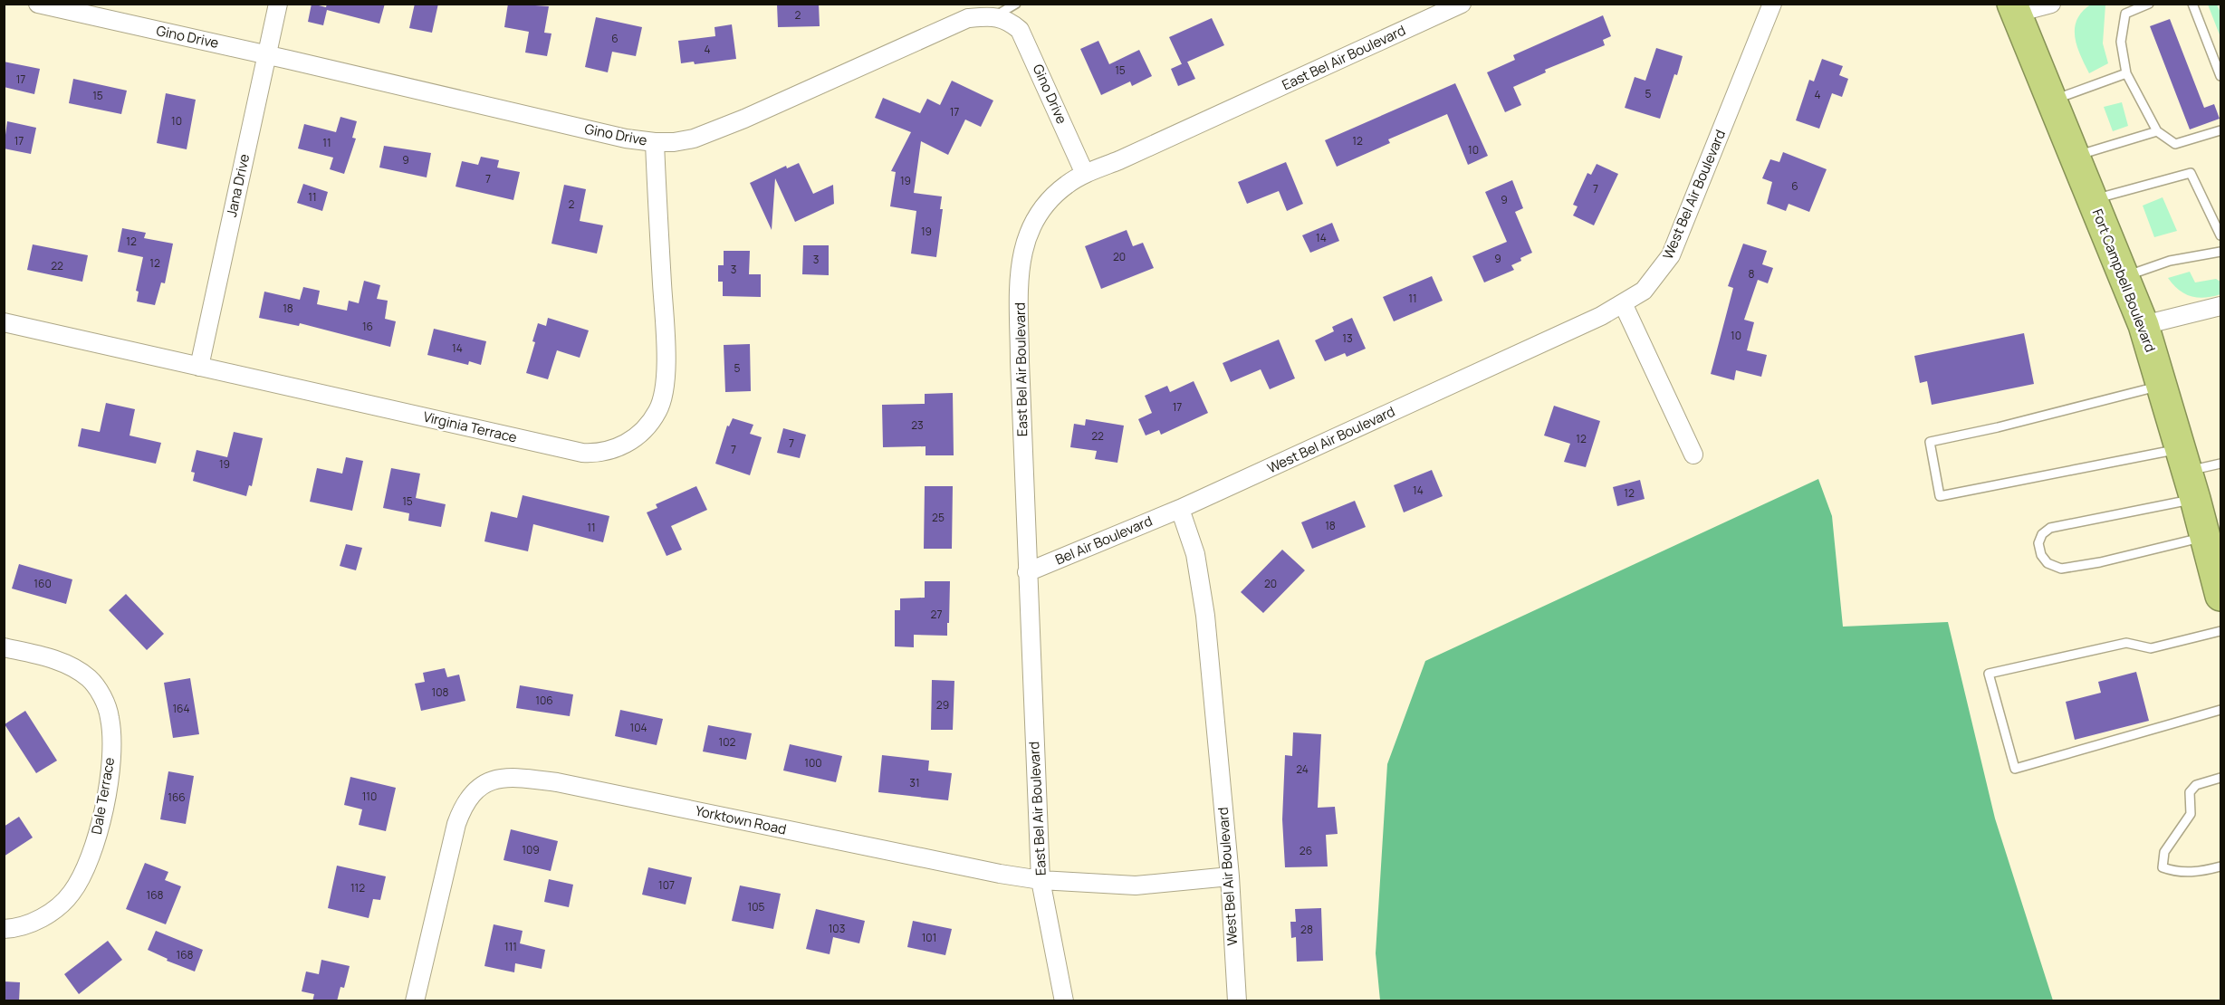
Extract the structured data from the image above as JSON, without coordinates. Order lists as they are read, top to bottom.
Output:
{
  "streets": {
    "highway": ["Fort Campbell Boulevard"],
    "street": [
      "Gino Drive",
      "East Bel Air Boulevard",
      "Jana Drive",
      "West Bel Air Boulevard",
      "Virginia Terrace",
      "Bel Air Boulevard",
      "Dale Terrace",
      "Yorktown Road"
    ]
  },
  "crossings": [
    ["Gino Drive", "East Bel Air Boulevard"],
    ["Gino Drive", "Jana Drive"],
    ["Gino Drive", "Virginia Terrace"],
    ["East Bel Air Boulevard", "Bel Air Boulevard"],
    ["East Bel Air Boulevard", "Yorktown Road"],
    ["Jana Drive", "Virginia Terrace"],
    ["West Bel Air Boulevard", "Bel Air Boulevard"],
    ["West Bel Air Boulevard", "Yorktown Road"]
  ],
  "house_numbers": [
    "2",
    "6",
    "4",
    "15",
    "17",
    "5",
    "4",
    "15",
    "17",
    "10",
    "17",
    "12",
    "11",
    "10",
    "9",
    "7",
    "19",
    "6",
    "7",
    "11",
    "9",
    "2",
    "19",
    "14",
    "12",
    "20",
    "9",
    "3",
    "12",
    "22",
    "3",
    "8",
    "11",
    "18",
    "16",
    "10",
    "13",
    "14",
    "5",
    "17",
    "23",
    "22",
    "12",
    "7",
    "7",
    "19",
    "14",
    "12",
    "15",
    "25",
    "18",
    "11",
    "160",
    "20",
    "27",
    "108",
    "106",
    "29",
    "164",
    "104",
    "102",
    "100",
    "24",
    "31",
    "110",
    "166",
    "109",
    "26",
    "107",
    "112",
    "168",
    "105",
    "103",
    "28",
    "101",
    "111",
    "168"
  ]
}
